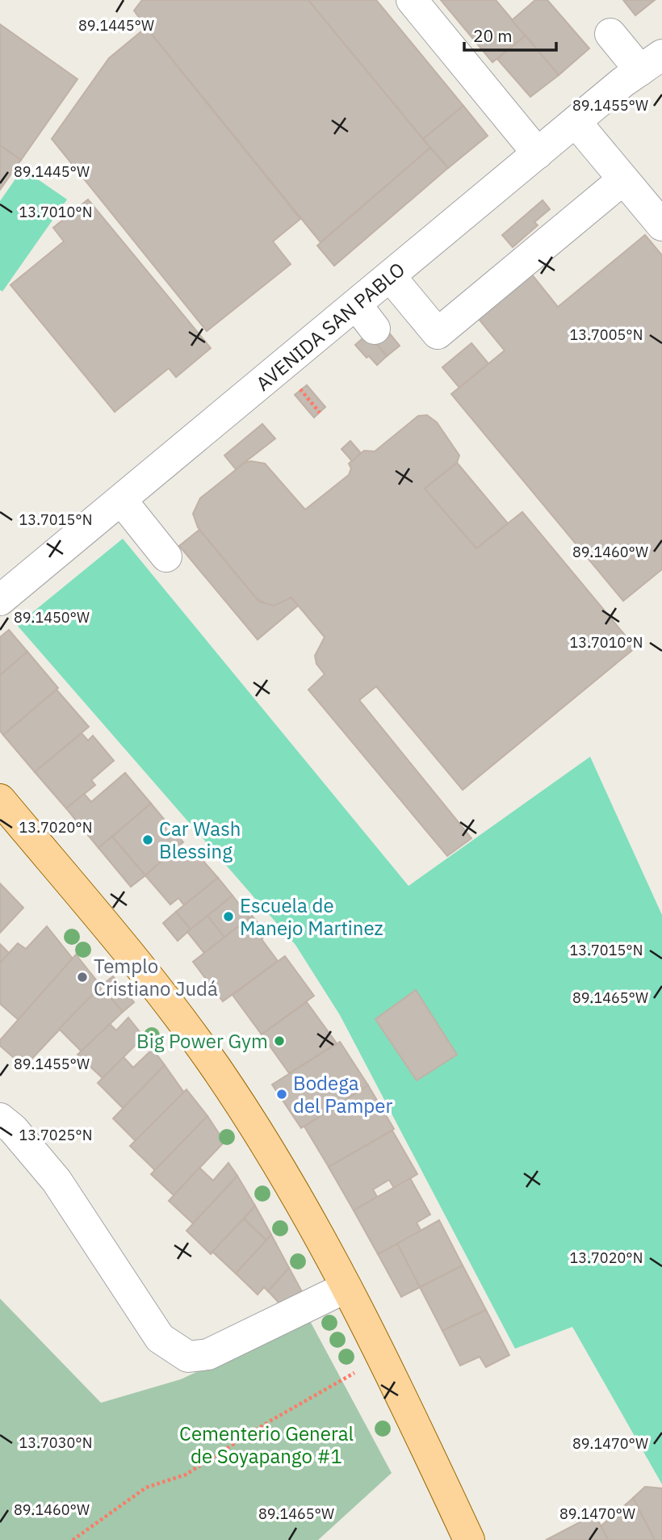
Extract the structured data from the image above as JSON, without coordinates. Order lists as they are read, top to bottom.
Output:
{
  "streets": {
    "street": ["AVENIDA SAN PABLO"]
  },
  "parks": ["Cementerio General de Soyapango #1"],
  "places": [
    "Car Wash Blessing",
    "Escuela de Manejo Martinez",
    "Templo Cristiano Judá",
    "Big Power Gym",
    "Bodega del Pamper"
  ],
  "scale_bar": "20 m",
  "coordinates": [
    "89.1445°W",
    "89.1455°W",
    "13.7010°N",
    "13.7005°N",
    "13.7015°N",
    "89.1460°W",
    "89.1450°W",
    "13.7020°N",
    "89.1465°W",
    "13.7025°N",
    "13.7030°N",
    "89.1470°W"
  ]
}
